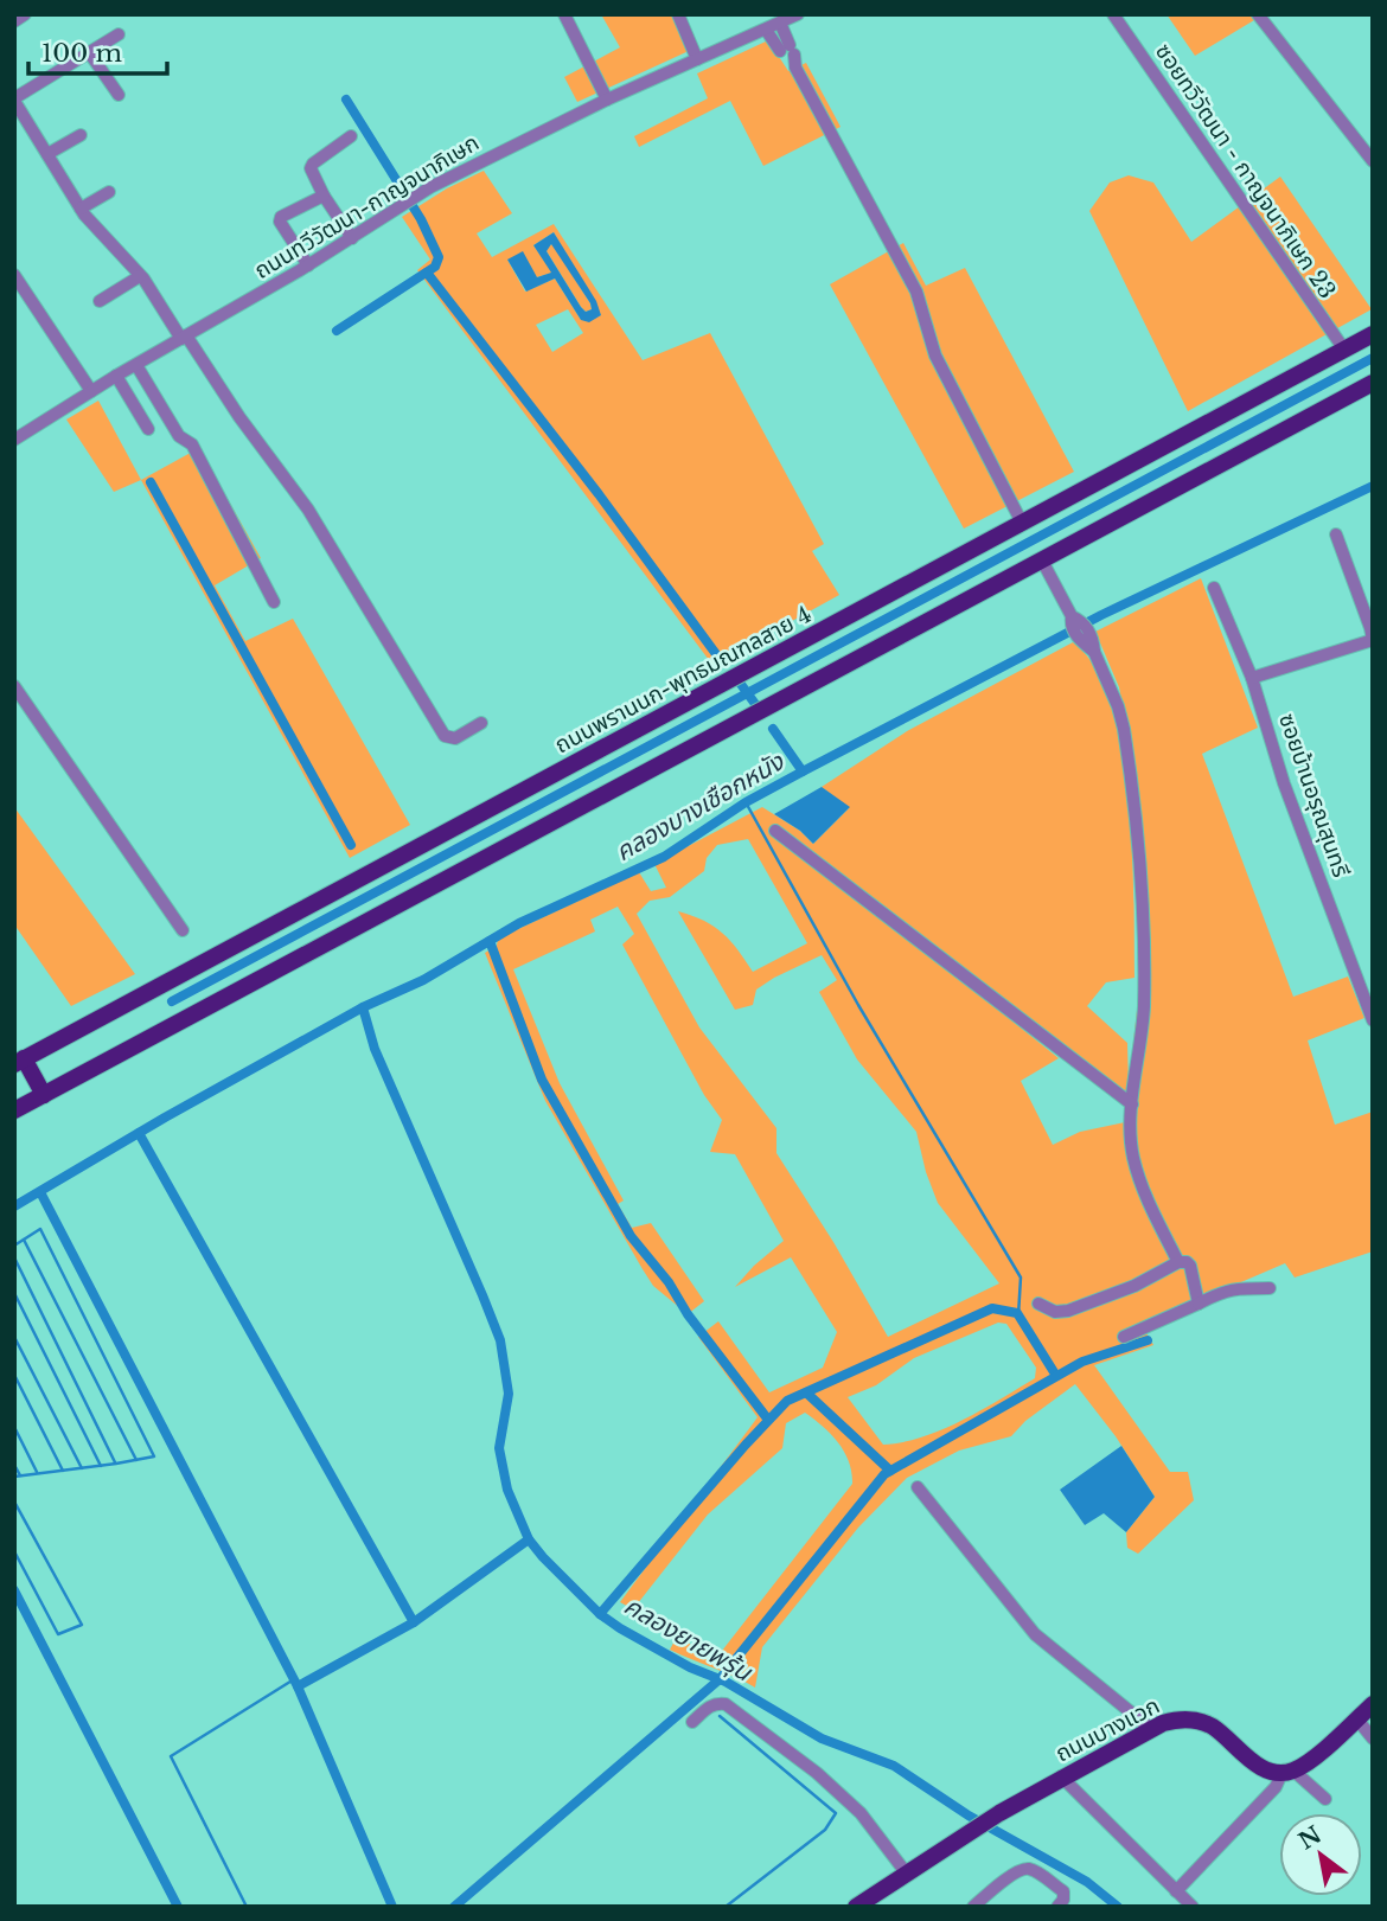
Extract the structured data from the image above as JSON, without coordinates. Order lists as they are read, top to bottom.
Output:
{
  "streets": {
    "main road": ["ถนนพรานนก-พุทธมณฑลสาย 4", "ถนนบางแวก"],
    "street": ["ซอยทวีวัฒนา - กาญจนาภิเษก 23", "ถนนทวีวัฒนา-กาญจนาภิเษก", "ซอยบ้านอรุณสุนทรี"]
  },
  "crossings": [
    ["ซอยทวีวัฒนา - กาญจนาภิเษก 23", "ถนนพรานนก-พุทธมณฑลสาย 4"]
  ],
  "water": ["คลองบางเชือกหนัง", "คลองยายพรุ้น"],
  "scale_bar": "100 m",
  "north": "top left"
}
